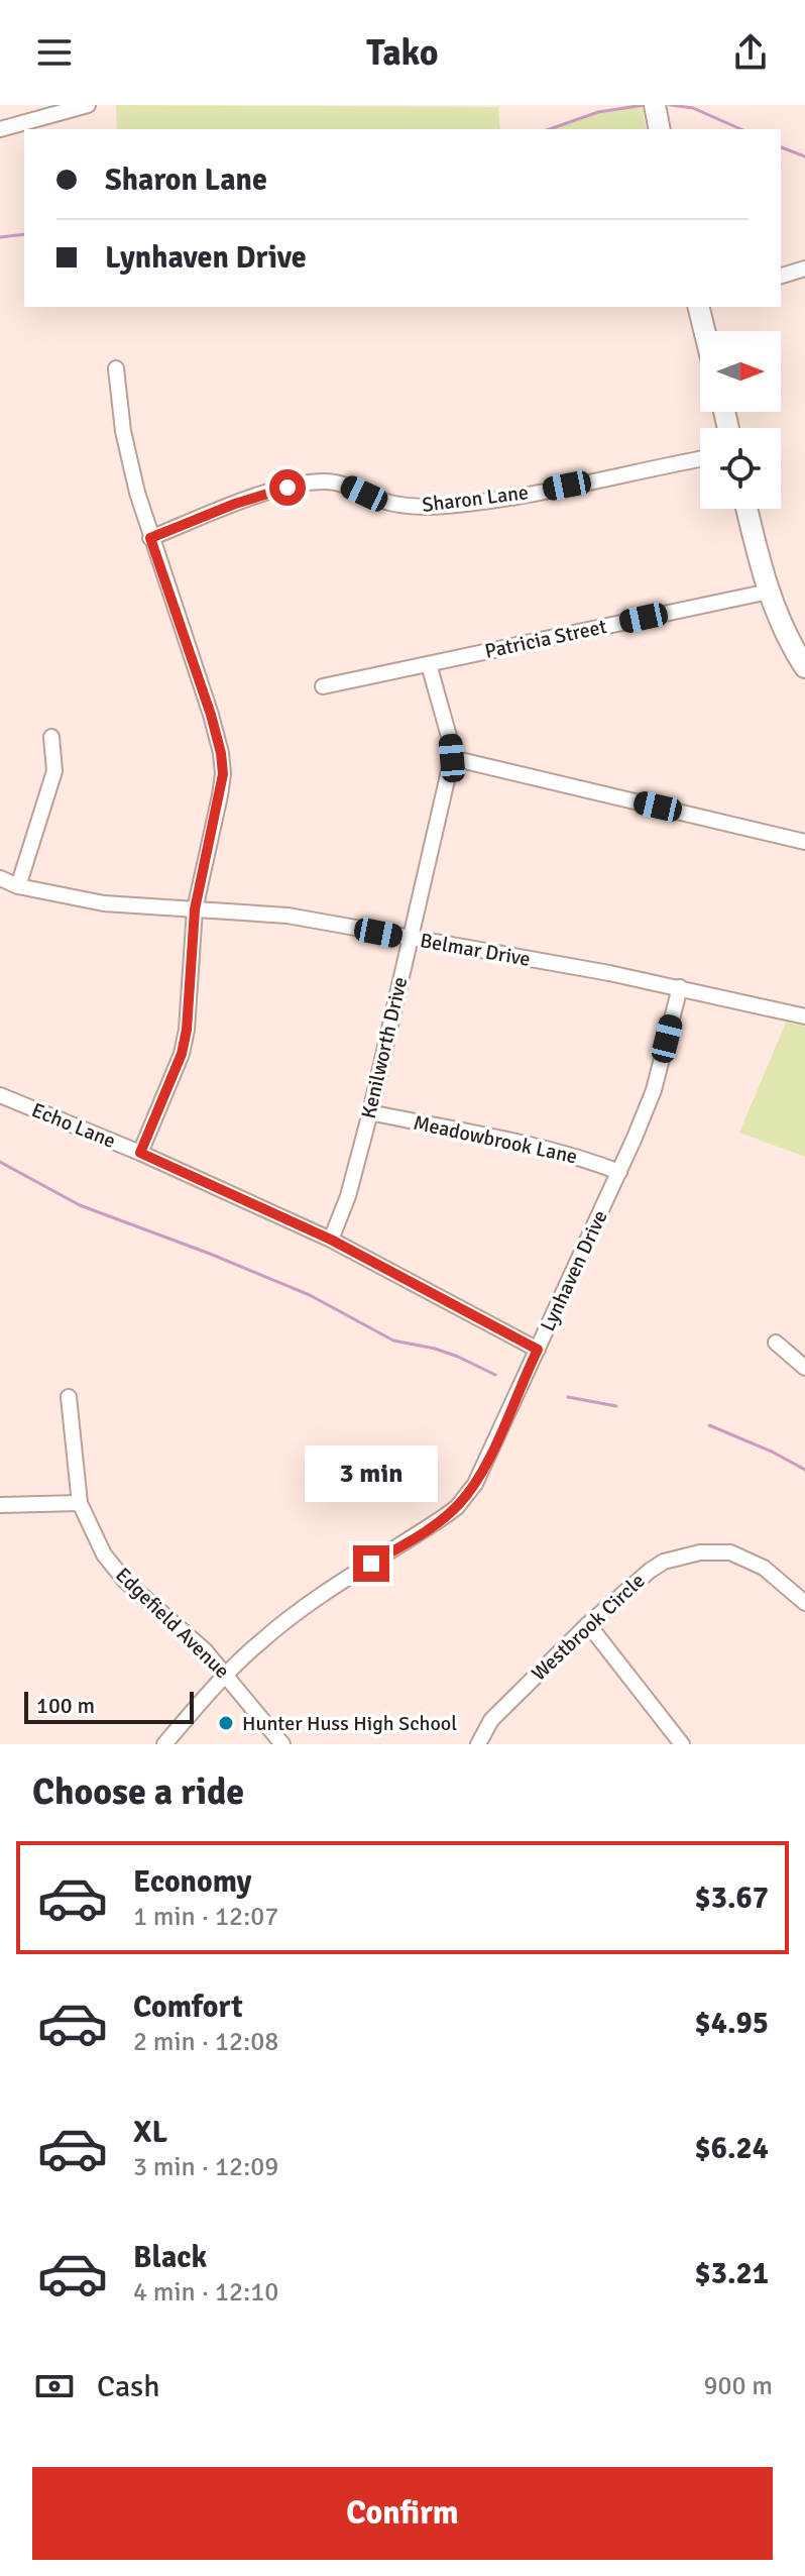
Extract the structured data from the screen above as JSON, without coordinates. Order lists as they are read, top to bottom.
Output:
{
  "streets": {
    "street": [
      "Sharon Lane",
      "Patricia Street",
      "Belmar Drive",
      "Kenilworth Drive",
      "Echo Lane",
      "Meadowbrook Lane",
      "Lynhaven Drive",
      "Edgefield Avenue",
      "Westbrook Circle"
    ]
  },
  "crossings": [
    ["Patricia Street", "Kenilworth Drive"],
    ["Belmar Drive", "Kenilworth Drive"],
    ["Belmar Drive", "Lynhaven Drive"],
    ["Kenilworth Drive", "Echo Lane"],
    ["Kenilworth Drive", "Meadowbrook Lane"],
    ["Echo Lane", "Lynhaven Drive"],
    ["Meadowbrook Lane", "Lynhaven Drive"],
    ["Lynhaven Drive", "Edgefield Avenue"]
  ],
  "places": ["Hunter Huss High School"],
  "scale_bar": "100 m",
  "north": "right",
  "page": {
    "header": "Tako",
    "banner": ["Sharon Lane", "Lynhaven Drive"],
    "bubble": "3 min",
    "scale": "100 m",
    "heading": "Choose a ride",
    "list": [
      {
        "name": "Economy",
        "note": "1 min · 12:07",
        "value": "$3.67"
      },
      {
        "name": "Comfort",
        "note": "2 min · 12:08",
        "value": "$4.95"
      },
      {
        "name": "XL",
        "note": "3 min · 12:09",
        "value": "$6.24"
      },
      {
        "name": "Black",
        "note": "4 min · 12:10",
        "value": "$3.21"
      }
    ],
    "pay": ["Cash", "900 m"],
    "buttons": "Confirm"
  }
}
